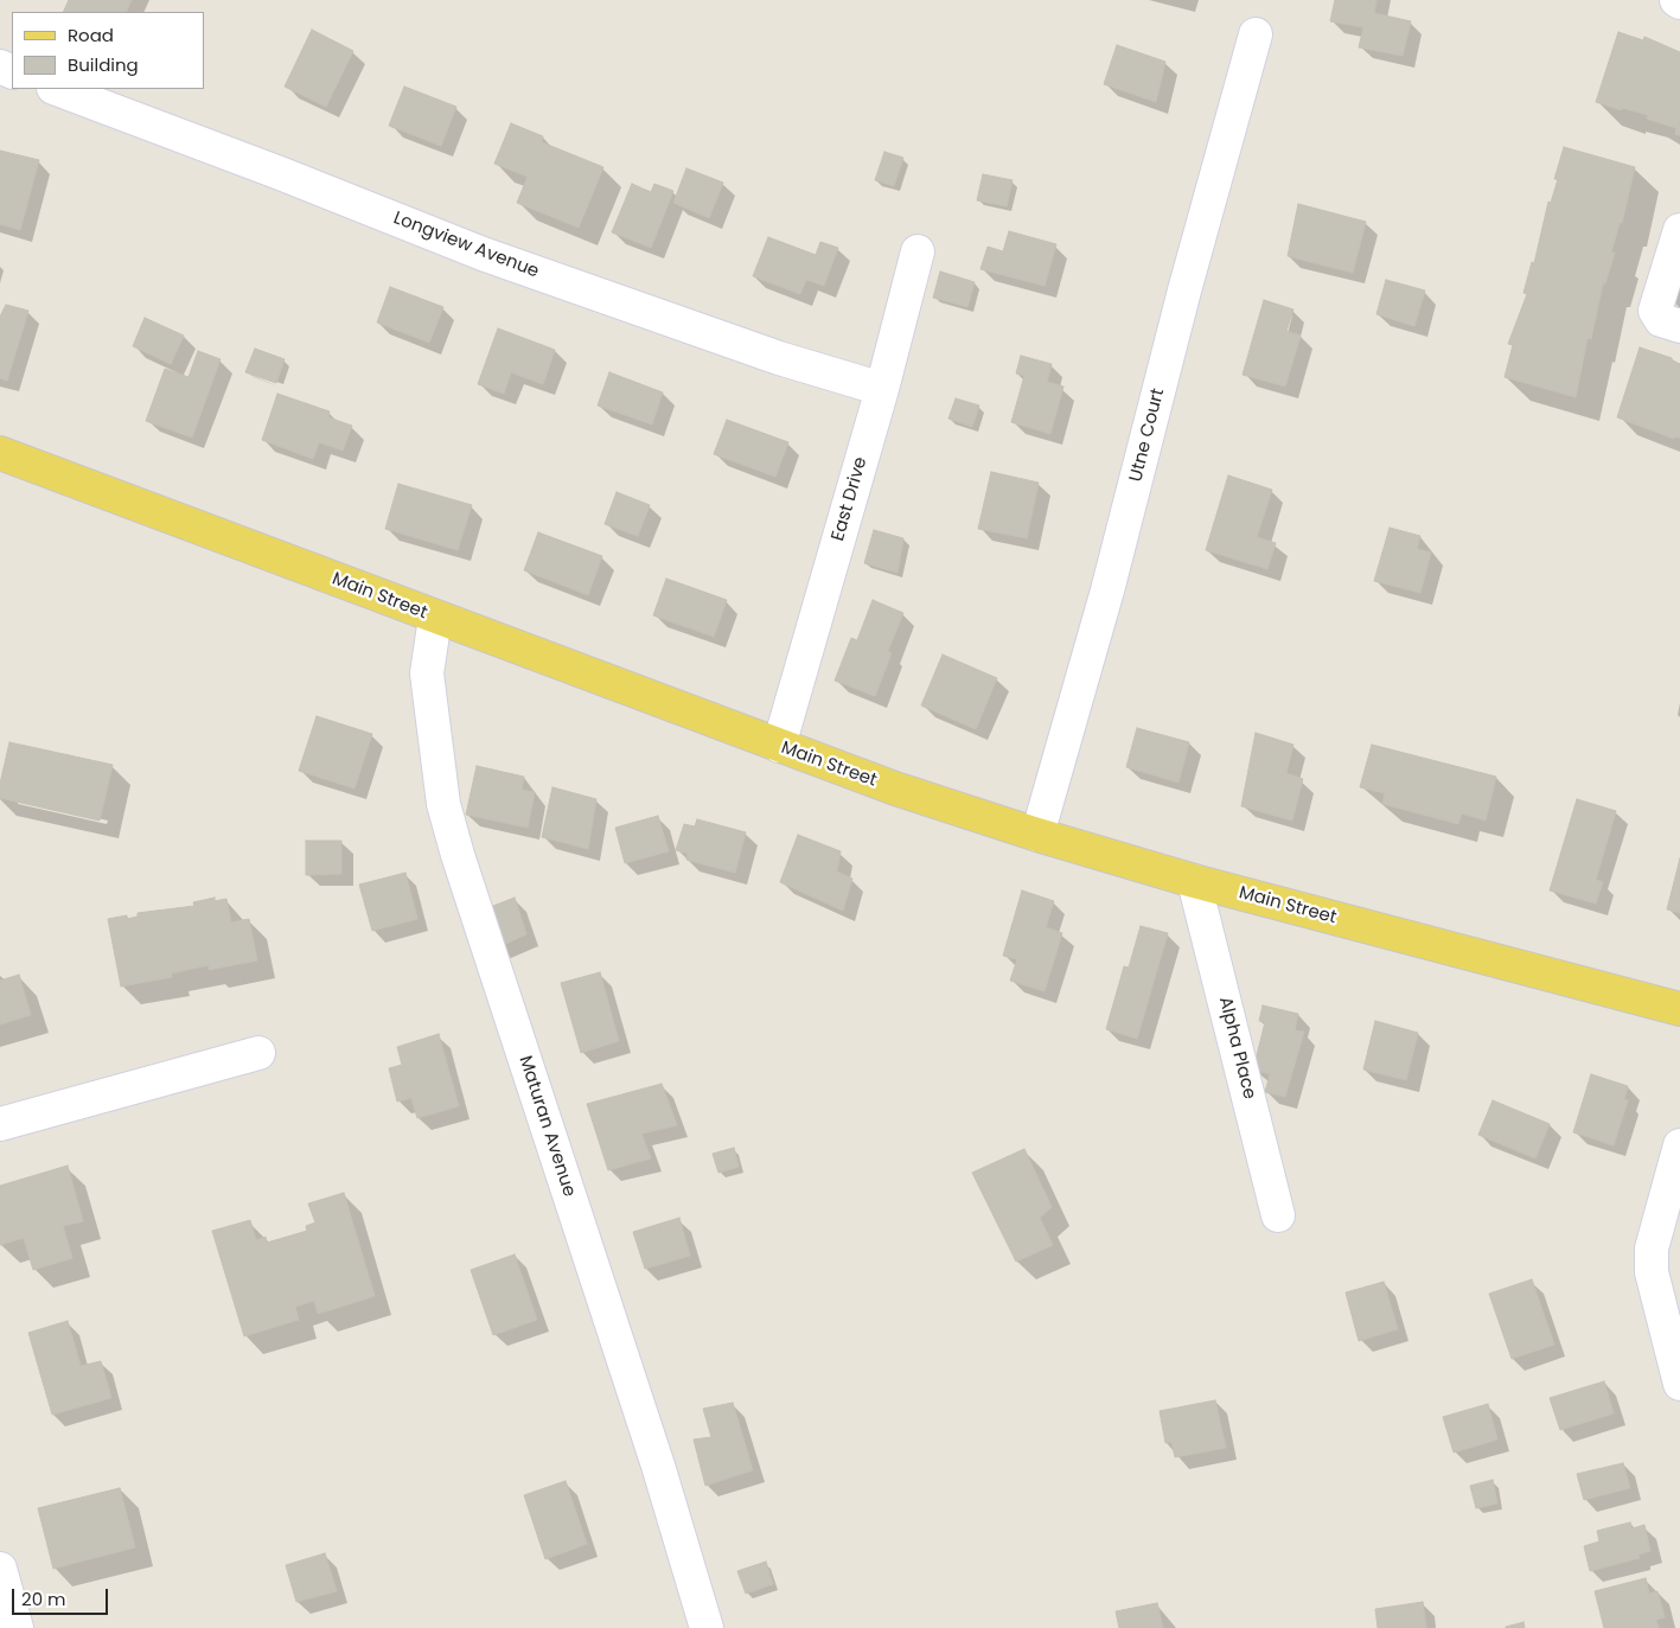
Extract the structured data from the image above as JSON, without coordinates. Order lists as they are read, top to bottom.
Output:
{
  "streets": {
    "main road": ["Main Street"],
    "street": [
      "Longview Avenue",
      "Utne Court",
      "East Drive",
      "Alpha Place",
      "Maturan Avenue"
    ]
  },
  "crossings": [
    ["Longview Avenue", "East Drive"],
    ["Utne Court", "Main Street"],
    ["East Drive", "Main Street"],
    ["Main Street", "Alpha Place"],
    ["Main Street", "Maturan Avenue"]
  ],
  "legend": ["Road", "Building"],
  "scale_bar": "20 m"
}
